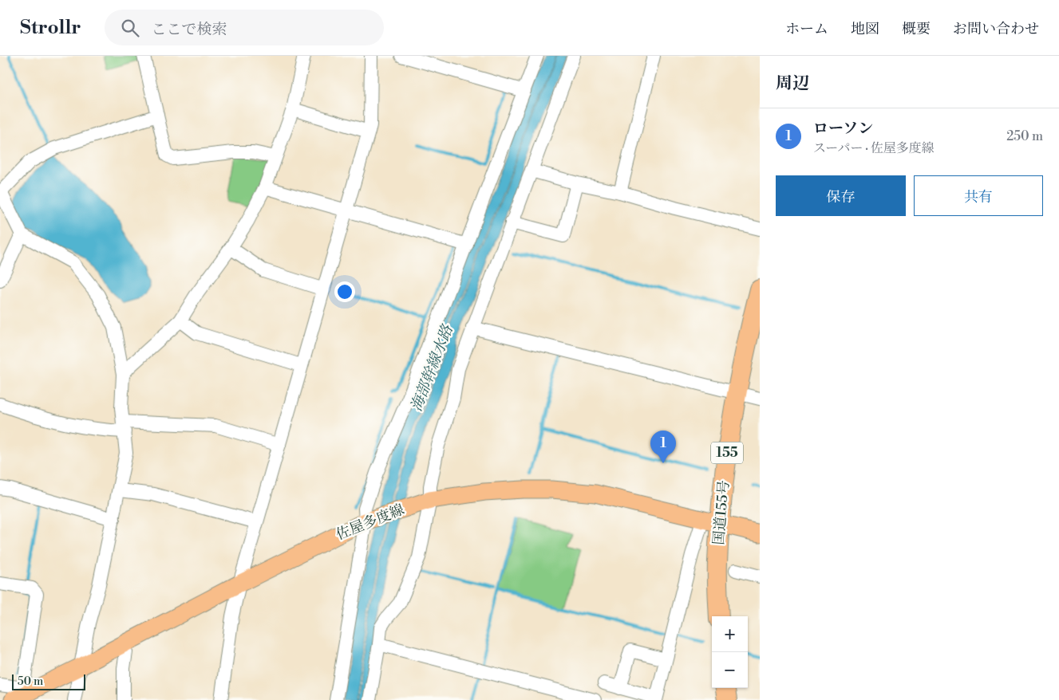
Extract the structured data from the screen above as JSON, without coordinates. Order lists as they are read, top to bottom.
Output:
{
  "streets": {
    "highway": ["155", "国道155号"],
    "main road": ["佐屋多度線"]
  },
  "crossings": [
    ["国道155号", "佐屋多度線"]
  ],
  "water": ["海部幹線水路"],
  "scale_bar": "50 m",
  "page": {
    "header": "Strollr",
    "search": "ここで検索",
    "nav": [
      "ホーム",
      "地図",
      "概要",
      "お問い合わせ"
    ],
    "heading": "周辺",
    "list": [
      {
        "mark": "1",
        "name": "ローソン",
        "note": "スーパー · 佐屋多度線",
        "value": "250 m"
      }
    ],
    "buttons": ["保存", "共有"],
    "pins": "1",
    "map_buttons": ["+", "−"],
    "scale": "50 m"
  }
}
